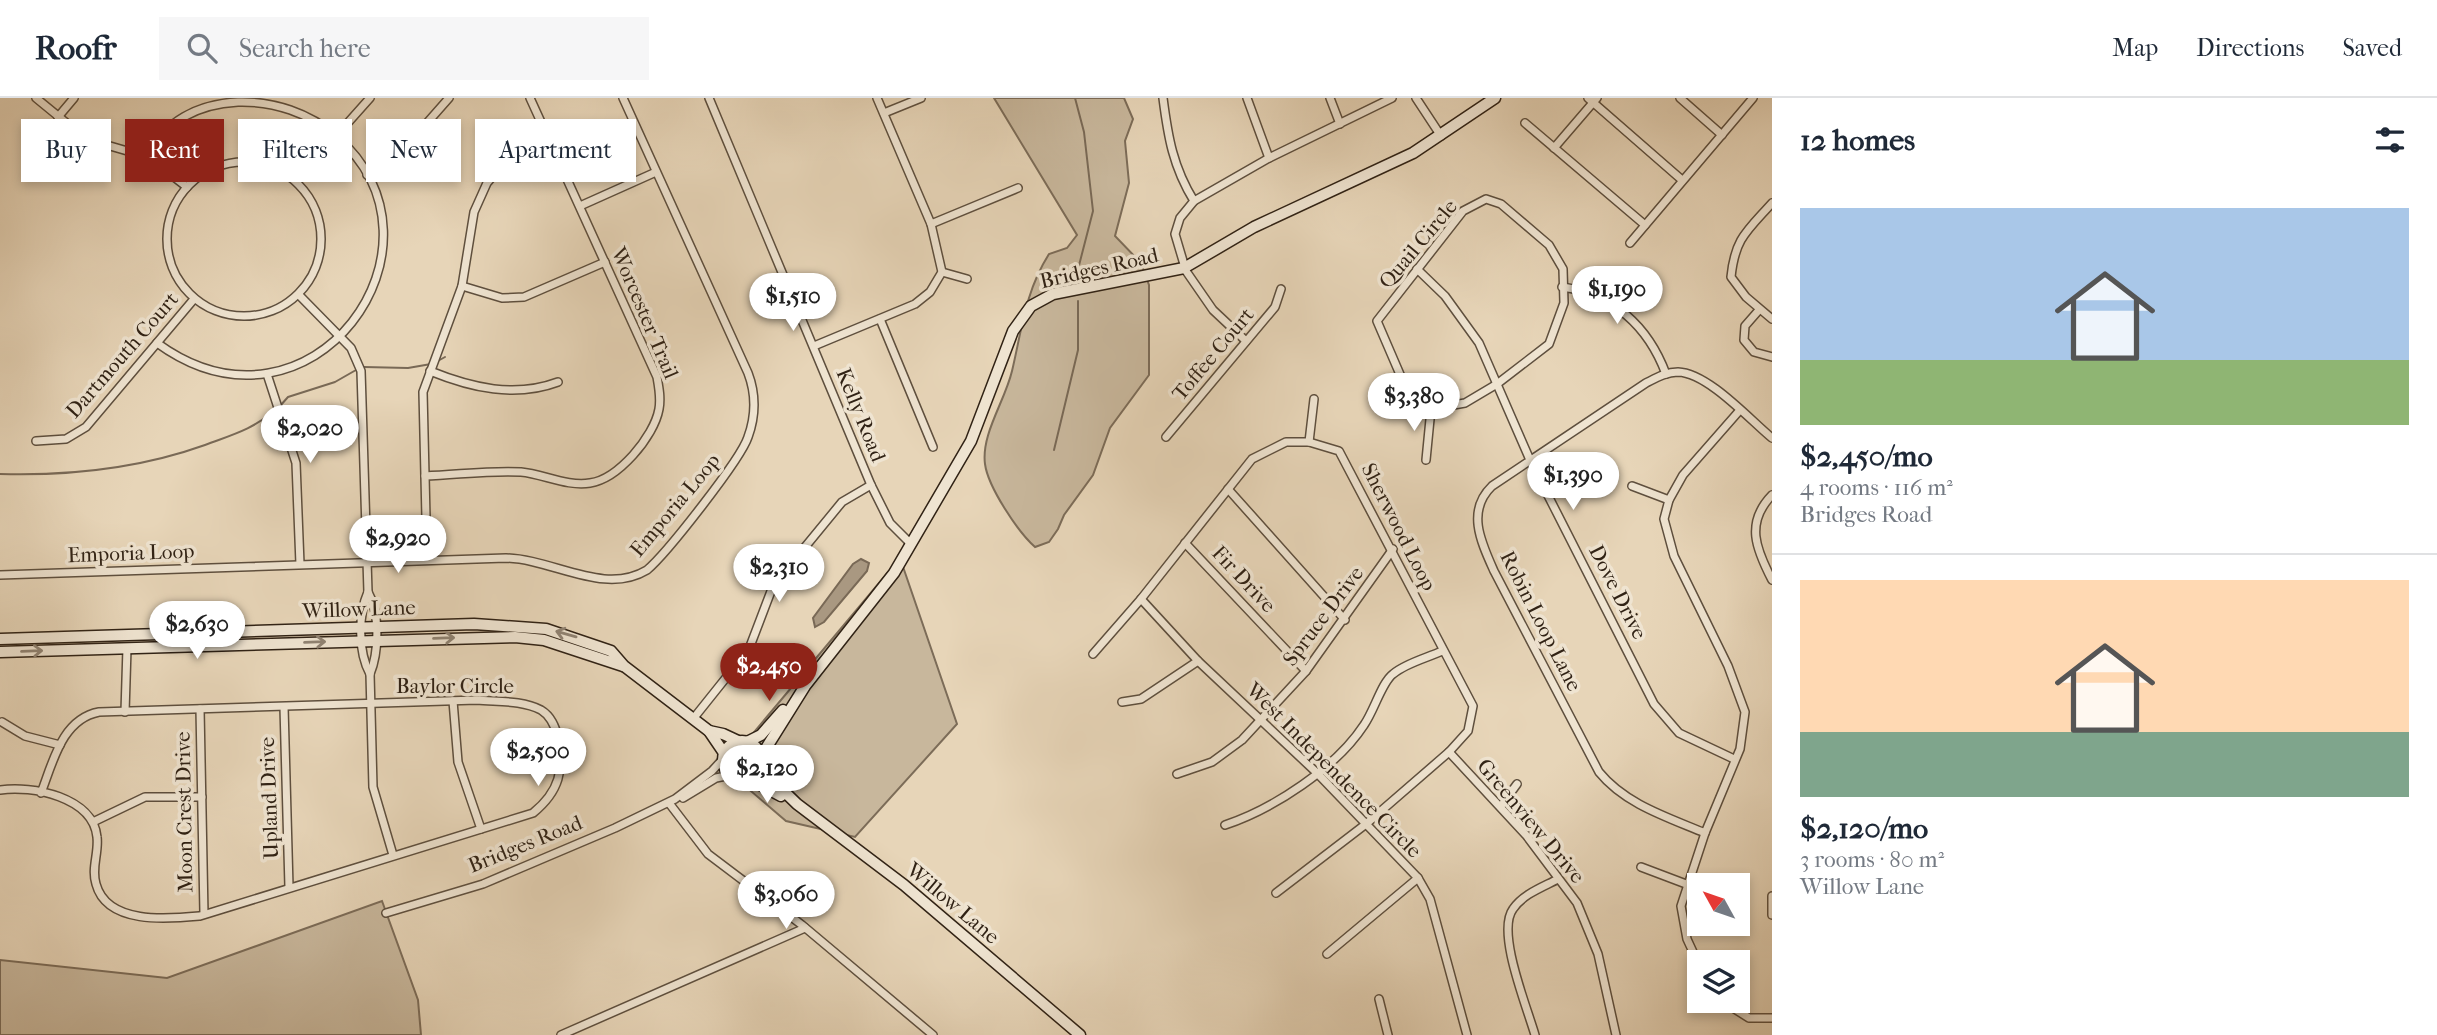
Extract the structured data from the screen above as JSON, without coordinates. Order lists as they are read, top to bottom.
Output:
{
  "streets": {
    "street": [
      "Quail Circle",
      "Bridges Road",
      "Worcester Trail",
      "Toffee Court",
      "Dartmouth Court",
      "Kelly Road",
      "Emporia Loop",
      "Sherwood Loop",
      "Fir Drive",
      "Dove Drive",
      "Willow Lane",
      "Spruce Drive",
      "Robin Loop Lane",
      "Baylor Circle",
      "West Independence Circle",
      "Upland Drive",
      "Moon Crest Drive",
      "Greenview Drive"
    ]
  },
  "crossings": [
    ["Quail Circle", "Dove Drive"],
    ["Bridges Road", "Kelly Road"],
    ["Bridges Road", "Willow Lane"],
    ["Sherwood Loop", "Fir Drive"],
    ["Sherwood Loop", "Spruce Drive"],
    ["Sherwood Loop", "West Independence Circle"],
    ["Sherwood Loop", "Greenview Drive"],
    ["Fir Drive", "Spruce Drive"],
    ["Dove Drive", "Robin Loop Lane"],
    ["Spruce Drive", "West Independence Circle"],
    ["Baylor Circle", "Upland Drive"],
    ["Baylor Circle", "Moon Crest Drive"]
  ],
  "north": "top left",
  "page": {
    "header": "Roofr",
    "search": "Search here",
    "nav": ["Map", "Directions", "Saved"],
    "heading": "12 homes",
    "chip": [
      "Buy",
      "Rent",
      "Filters",
      "New",
      "Apartment"
    ],
    "list": [
      {
        "name": "$2,450/mo",
        "note": "4 rooms · 116 m² · Bridges Road"
      },
      {
        "name": "$2,120/mo",
        "note": "3 rooms · 80 m² · Willow Lane"
      }
    ],
    "price": [
      "$1,190",
      "$1,510",
      "$3,380",
      "$2,020",
      "$1,390",
      "$2,920",
      "$2,310",
      "$2,630",
      "$2,450",
      "$2,500",
      "$2,120",
      "$3,060"
    ]
  }
}
